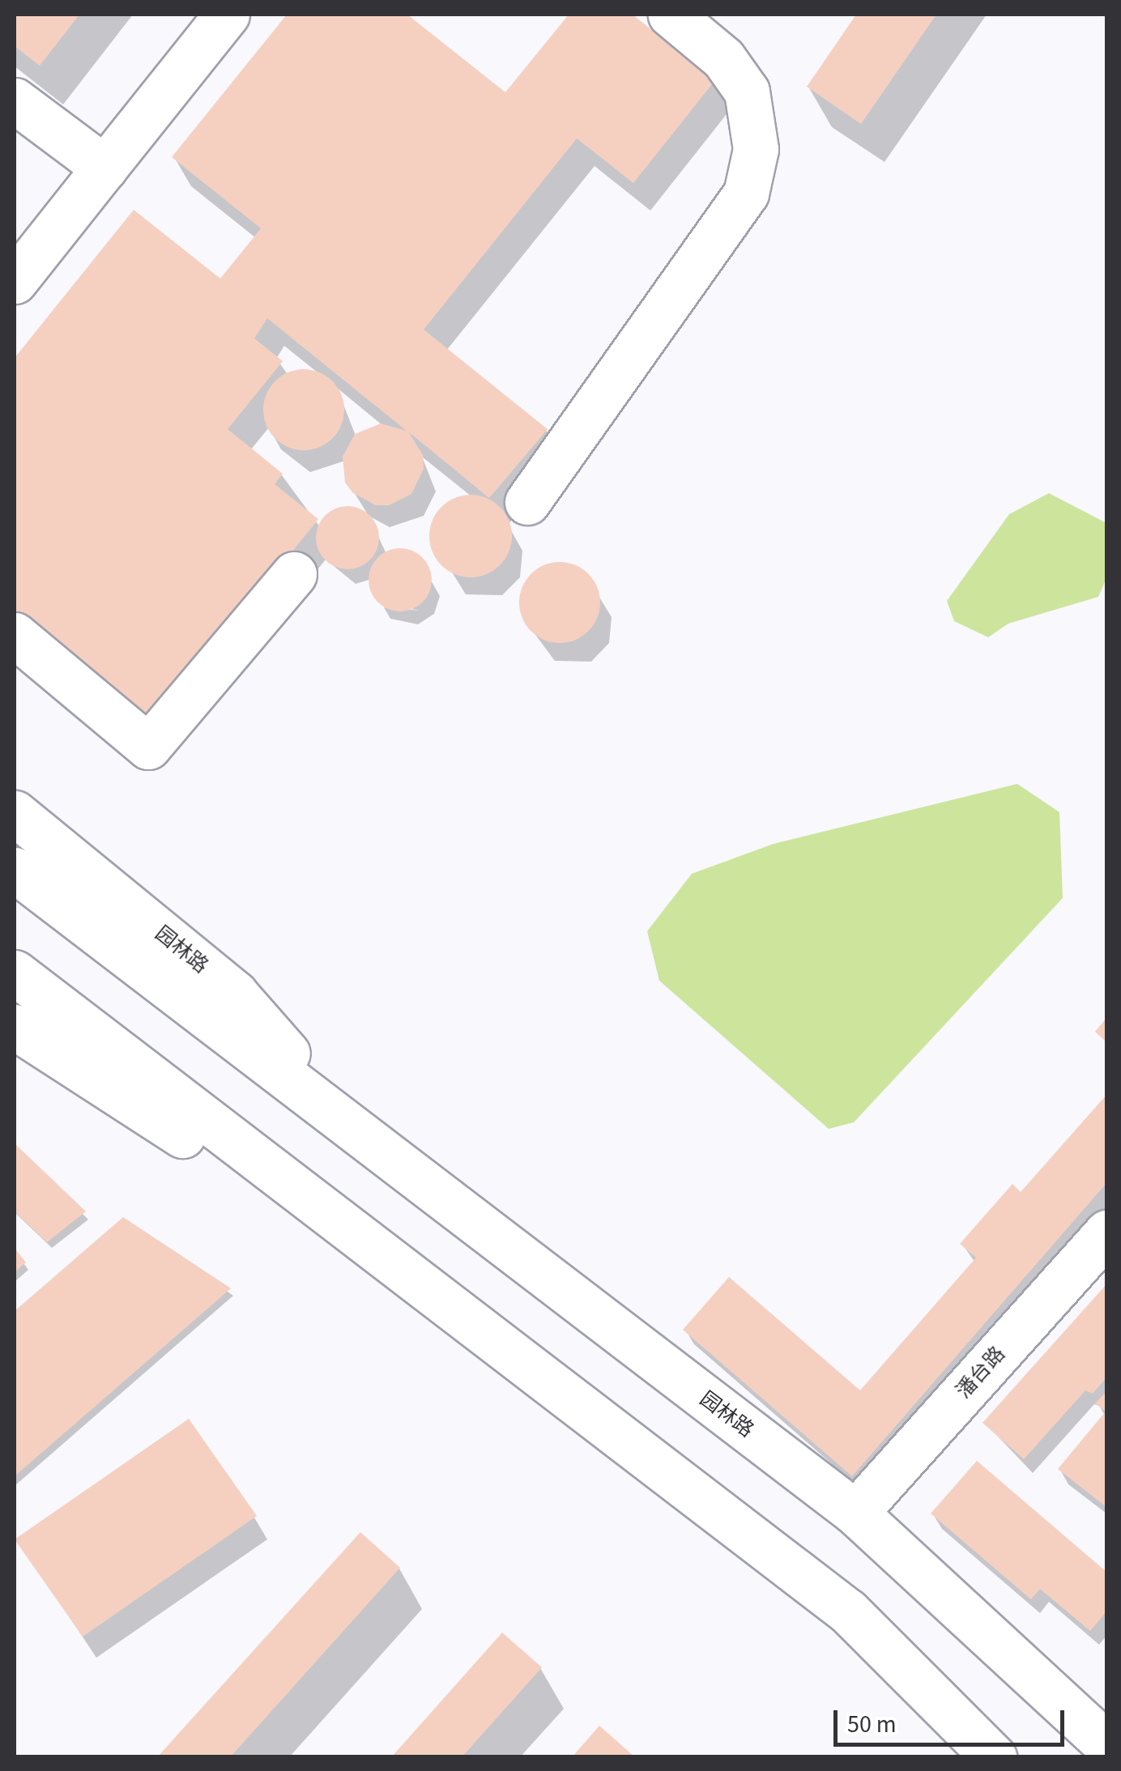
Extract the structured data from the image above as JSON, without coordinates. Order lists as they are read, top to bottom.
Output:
{
  "streets": {
    "main road": ["园林路", "潘台路"]
  },
  "crossings": [
    ["园林路", "潘台路"]
  ],
  "scale_bar": "50 m"
}
